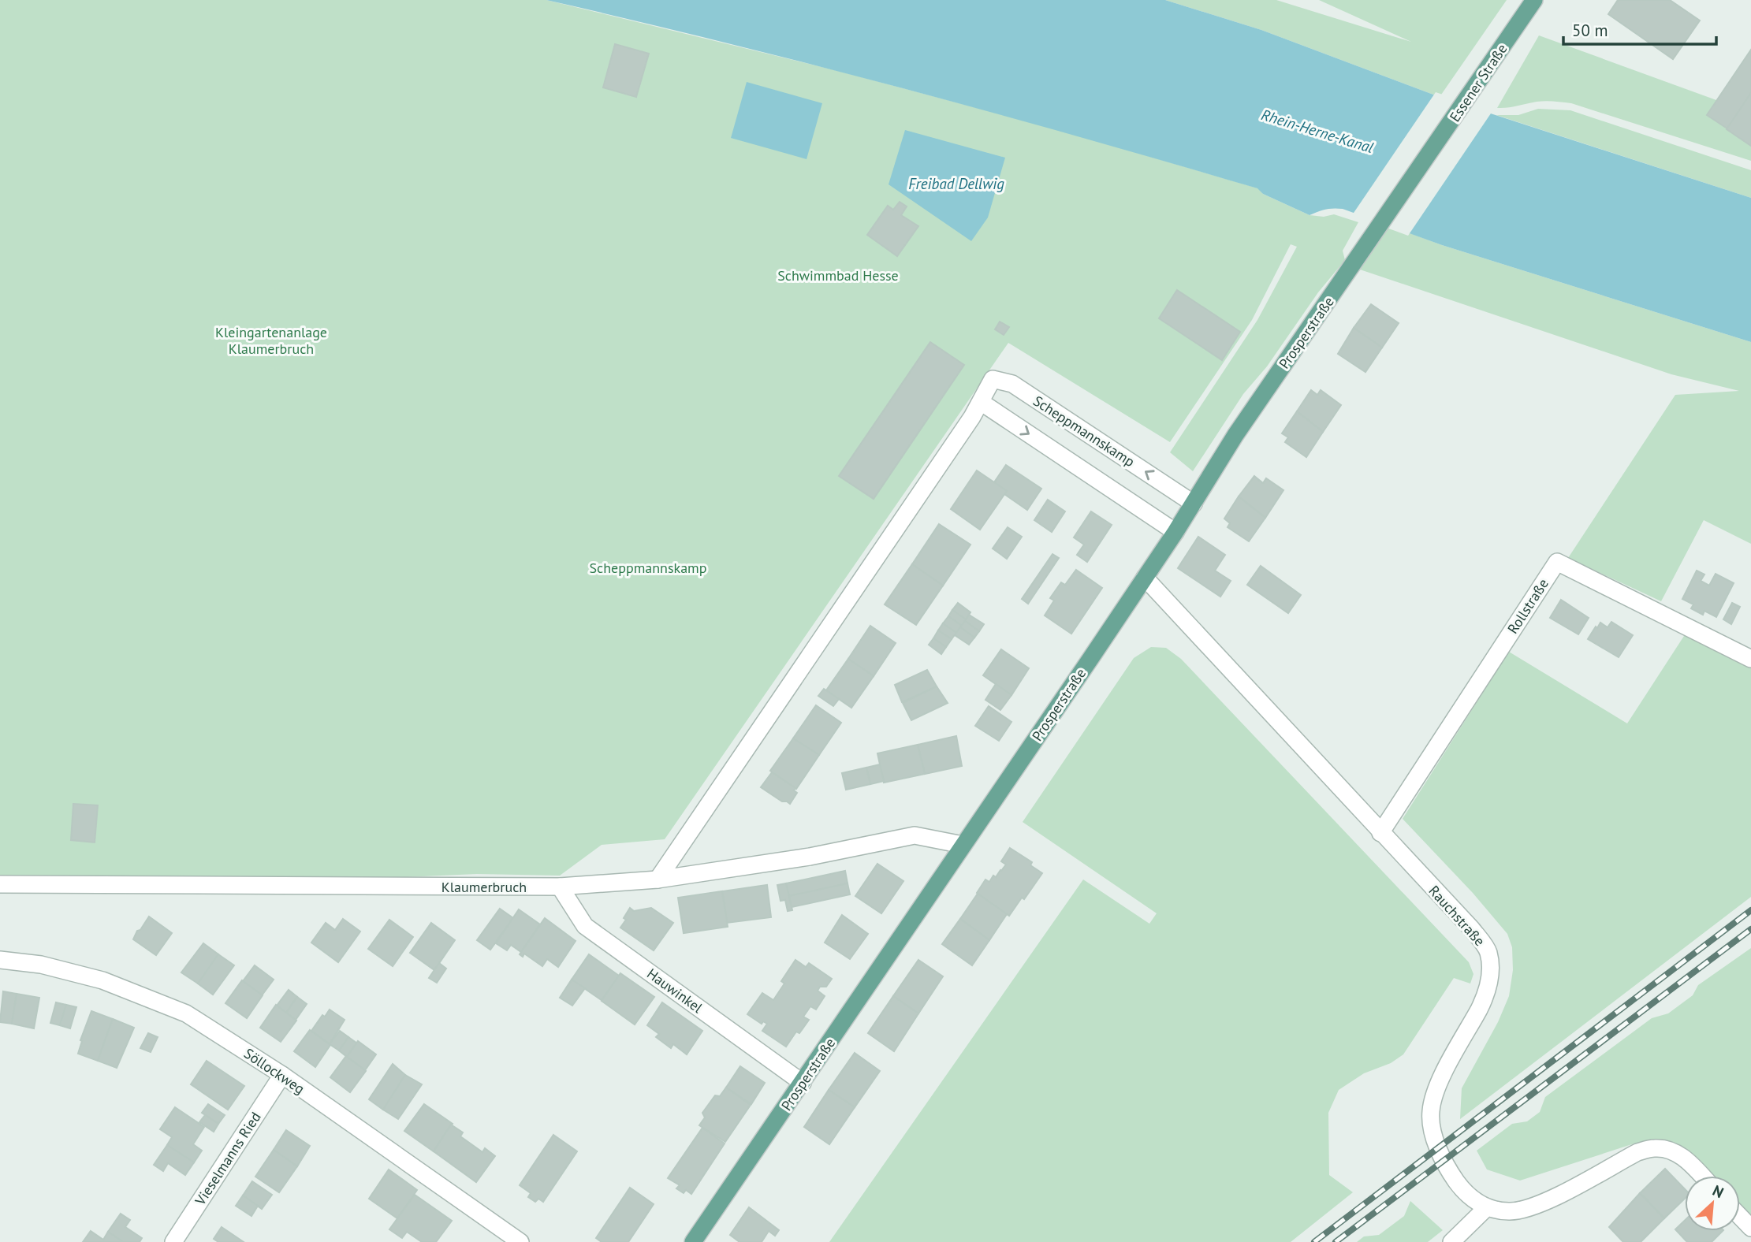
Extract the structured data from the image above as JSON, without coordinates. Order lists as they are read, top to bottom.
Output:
{
  "streets": {
    "main road": ["Essener Straße", "Prosperstraße"],
    "street": [
      "Scheppmannskamp",
      "Rollstraße",
      "Klaumerbruch",
      "Rauchstraße",
      "Hauwinkel",
      "Söllockweg",
      "Vieselmanns Ried"
    ]
  },
  "crossings": [
    ["Essener Straße", "Prosperstraße"],
    ["Prosperstraße", "Scheppmannskamp"],
    ["Prosperstraße", "Klaumerbruch"],
    ["Prosperstraße", "Rauchstraße"],
    ["Prosperstraße", "Hauwinkel"],
    ["Scheppmannskamp", "Klaumerbruch"],
    ["Rollstraße", "Rauchstraße"],
    ["Klaumerbruch", "Hauwinkel"],
    ["Söllockweg", "Vieselmanns Ried"]
  ],
  "water": ["Rhein-Herne-Kanal", "Freibad Dellwig"],
  "parks": ["Schwimmbad Hesse", "Kleingartenanlage Klaumerbruch", "Scheppmannskamp"],
  "scale_bar": "50 m",
  "north": "top right"
}
